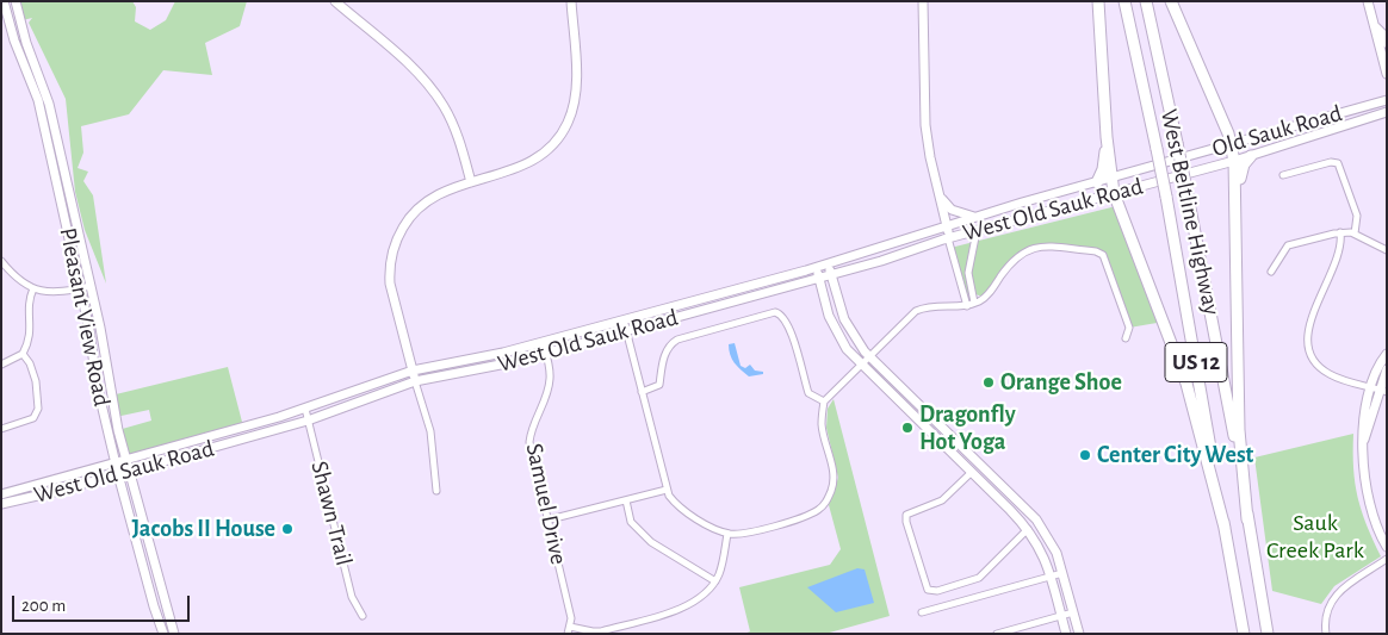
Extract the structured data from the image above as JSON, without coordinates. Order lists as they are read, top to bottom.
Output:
{
  "streets": {
    "highway": ["West Beltline Highway", "US 12"],
    "street": [
      "Old Sauk Road",
      "West Old Sauk Road",
      "Pleasant View Road",
      "Samuel Drive",
      "Shawn Trail"
    ]
  },
  "crossings": [
    ["Old Sauk Road", "West Old Sauk Road"],
    ["West Old Sauk Road", "Pleasant View Road"],
    ["West Old Sauk Road", "Samuel Drive"],
    ["West Old Sauk Road", "Shawn Trail"]
  ],
  "parks": ["Sauk Creek Park"],
  "places": [
    "Orange Shoe",
    "Dragonfly Hot Yoga",
    "Center City West",
    "Jacobs II House"
  ],
  "scale_bar": "200 m"
}
